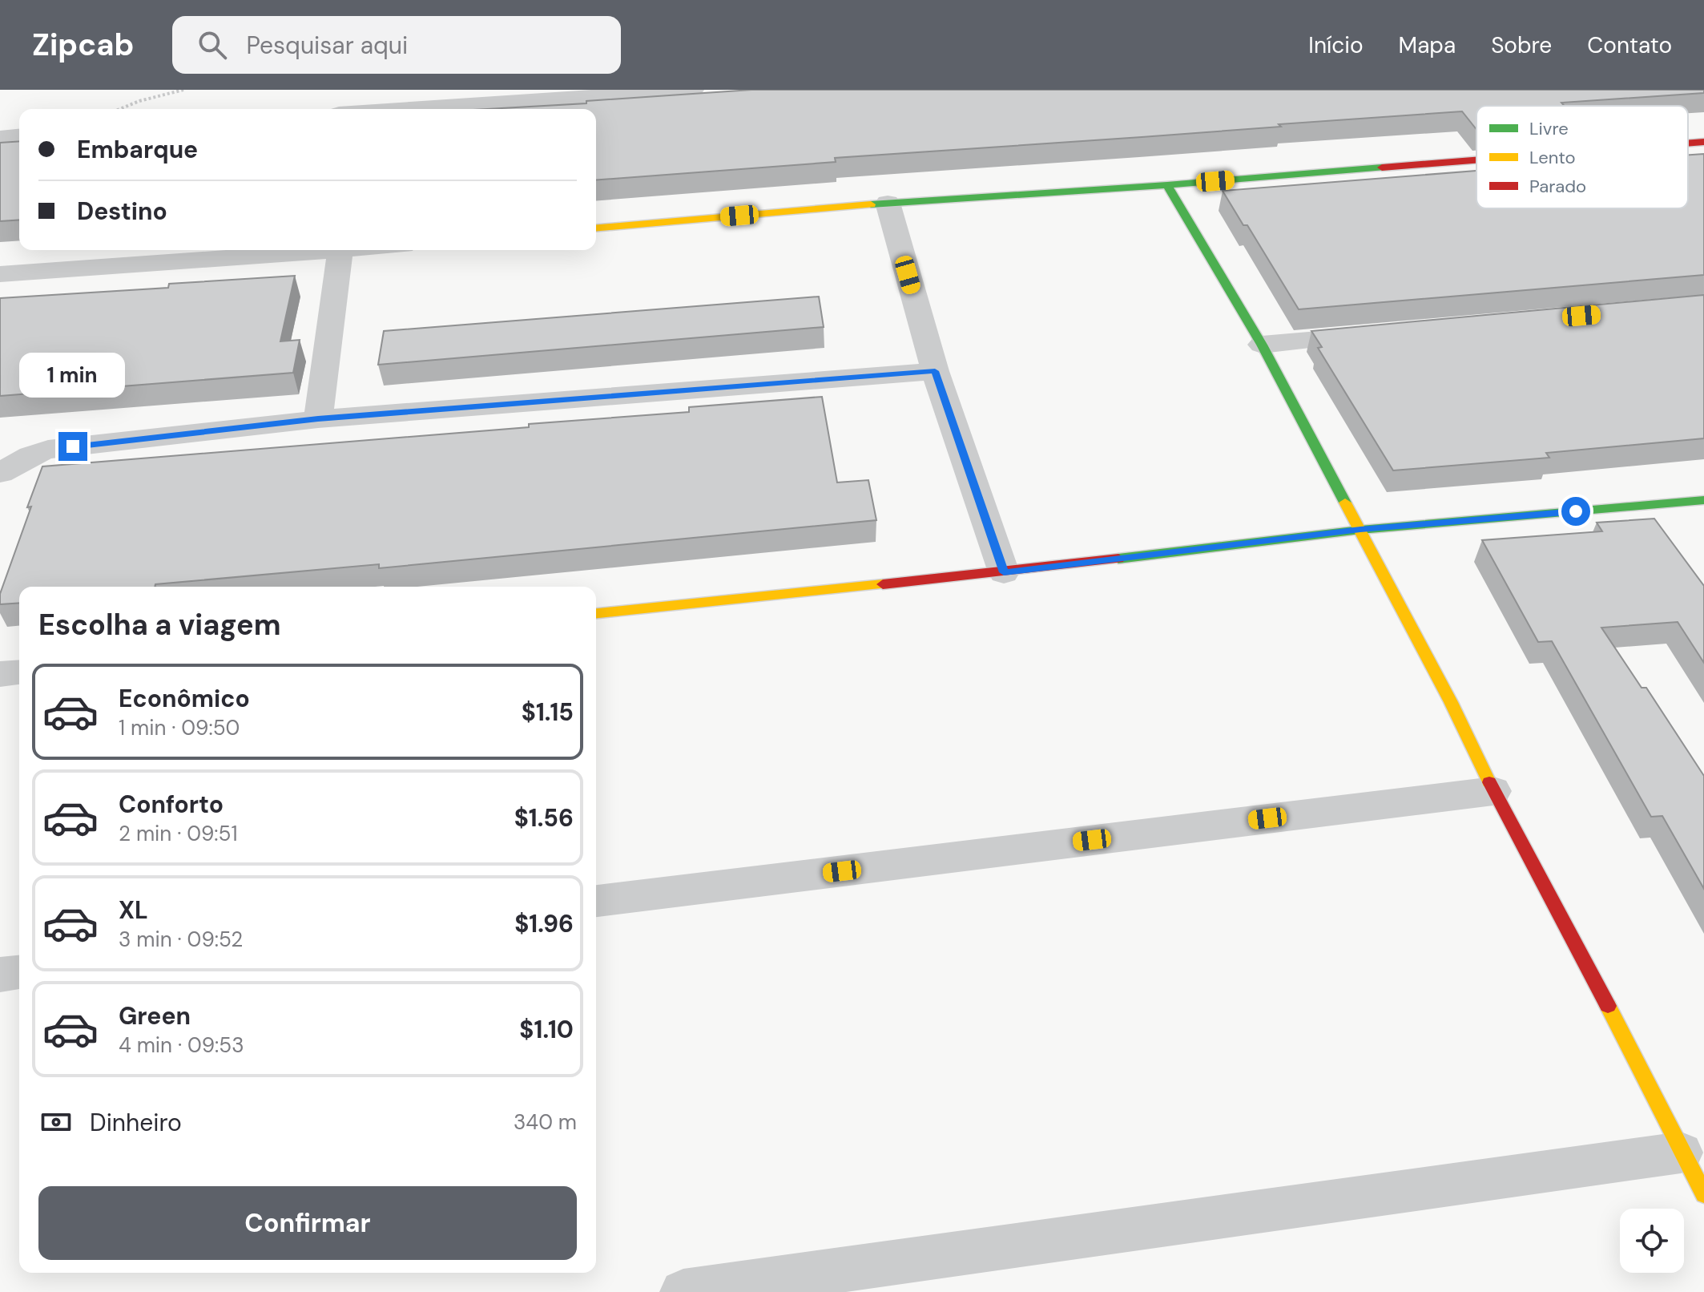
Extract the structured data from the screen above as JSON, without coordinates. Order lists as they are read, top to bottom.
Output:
{
  "legend": ["Livre", "Lento", "Parado"],
  "page": {
    "header": "Zipcab",
    "search": "Pesquisar aqui",
    "nav": [
      "Início",
      "Mapa",
      "Sobre",
      "Contato"
    ],
    "banner": ["Embarque", "Destino"],
    "bubble": "1 min",
    "heading": "Escolha a viagem",
    "list": [
      {
        "name": "Econômico",
        "note": "1 min · 09:50",
        "value": "$1.15"
      },
      {
        "name": "Conforto",
        "note": "2 min · 09:51",
        "value": "$1.56"
      },
      {
        "name": "XL",
        "note": "3 min · 09:52",
        "value": "$1.96"
      },
      {
        "name": "Green",
        "note": "4 min · 09:53",
        "value": "$1.10"
      }
    ],
    "pay": ["Dinheiro", "340 m"],
    "buttons": "Confirmar"
  }
}
